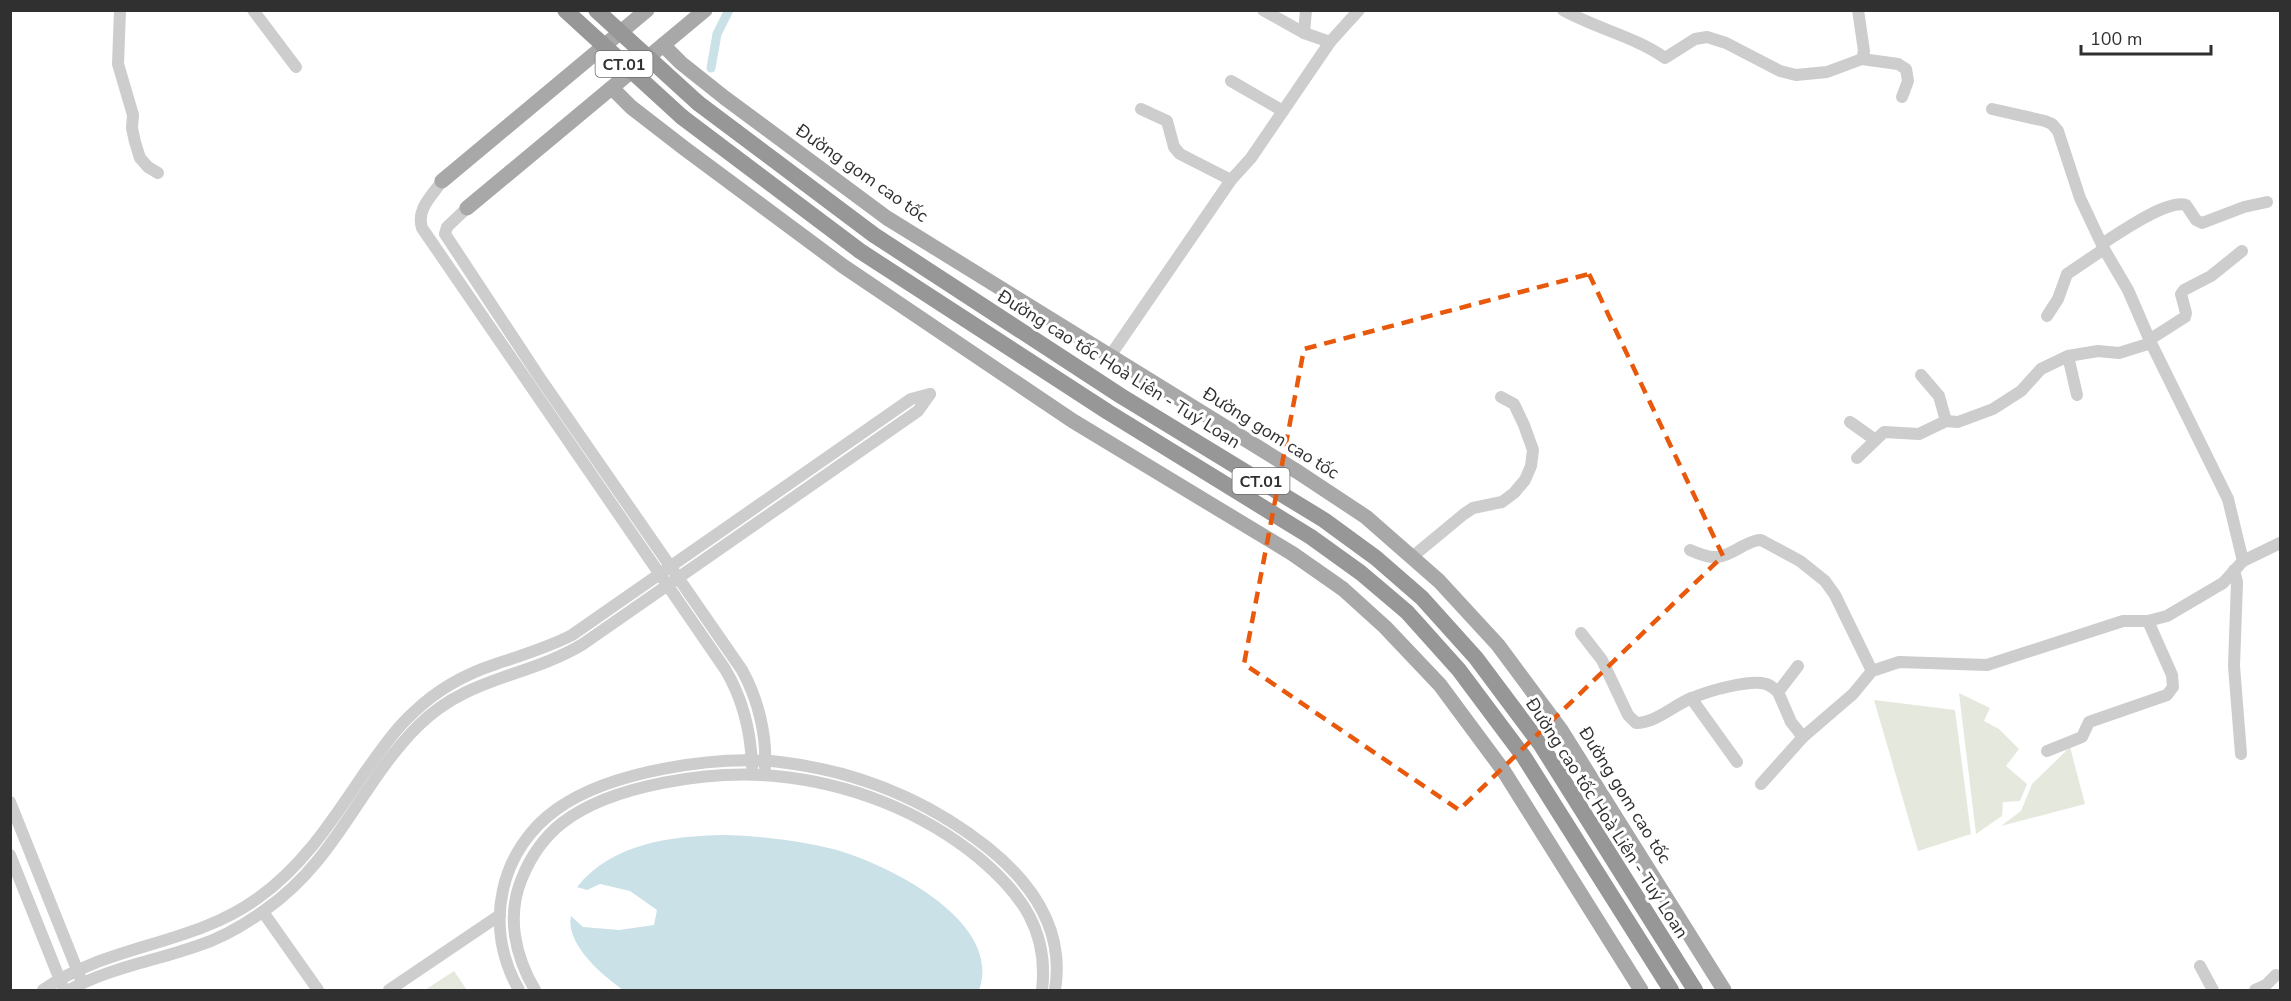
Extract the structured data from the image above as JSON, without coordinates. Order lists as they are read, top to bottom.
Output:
{
  "streets": {
    "highway": ["CT.01", "Đường cao tốc Hoà Liên - Tuý Loan"],
    "main road": ["Đường gom cao tốc"]
  },
  "scale_bar": "100 m"
}
